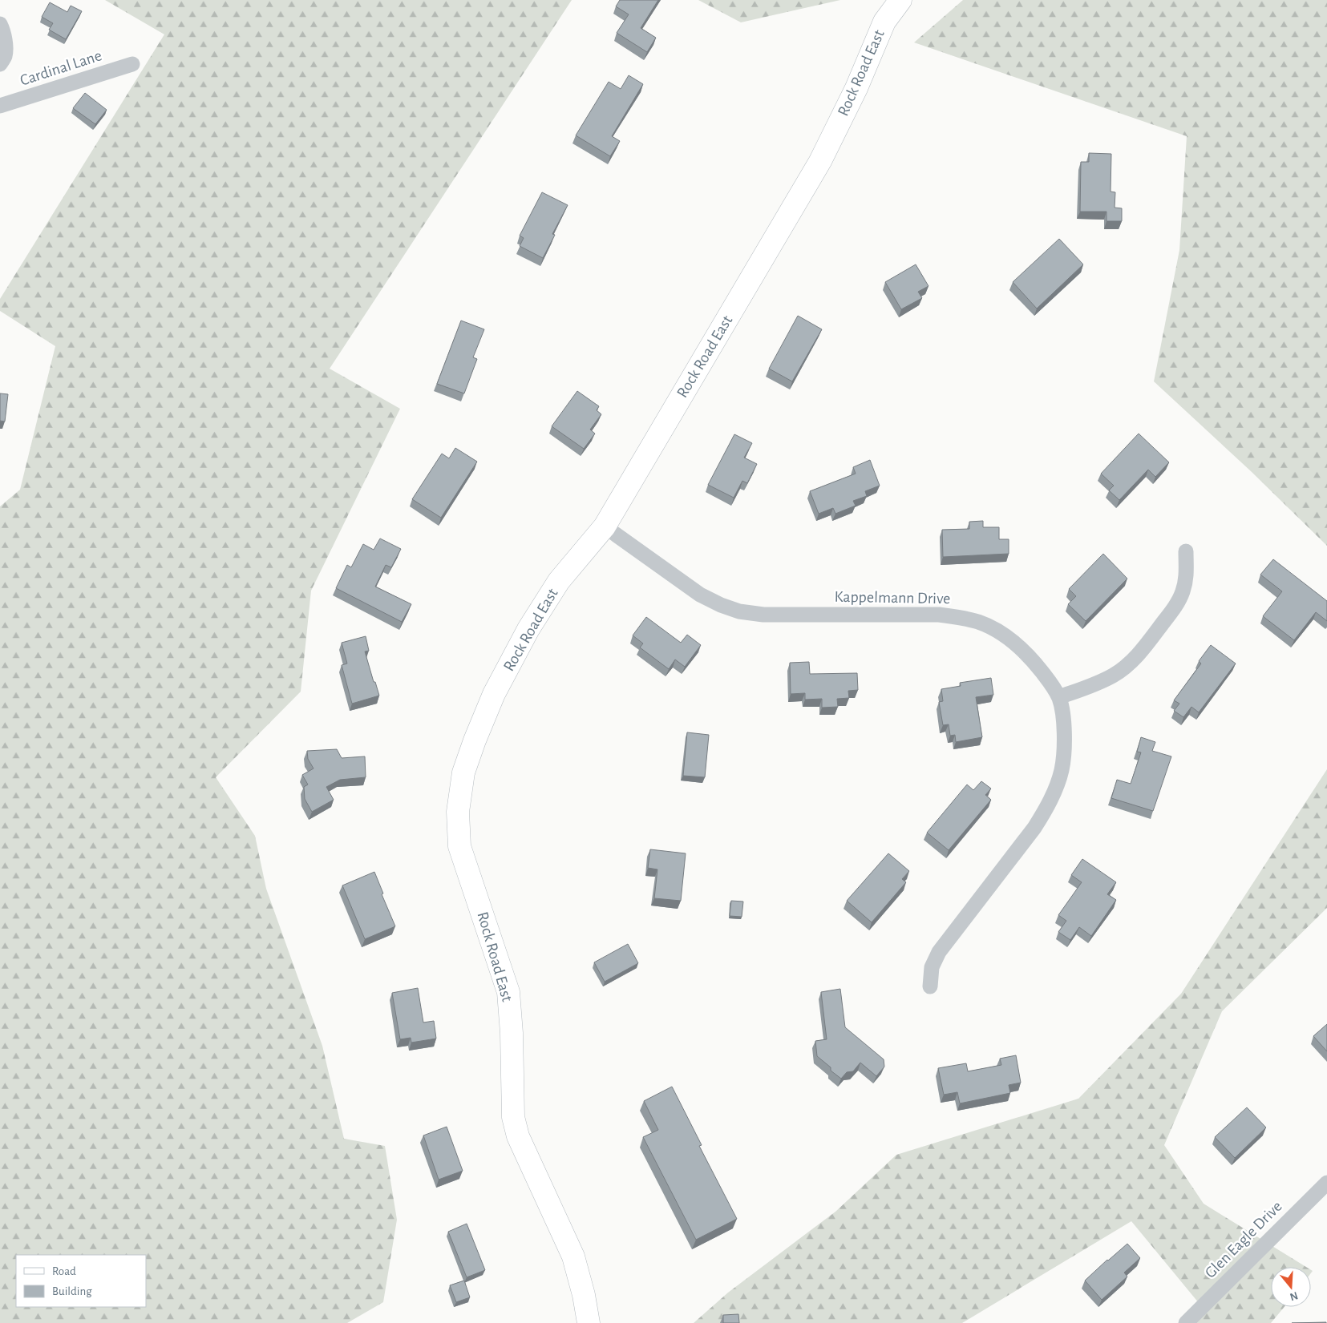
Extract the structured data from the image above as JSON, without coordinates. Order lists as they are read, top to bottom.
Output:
{
  "streets": {
    "street": [
      "Cardinal Lane",
      "Rock Road East",
      "Kappelmann Drive",
      "Glen Eagle Drive"
    ]
  },
  "crossings": [
    ["Rock Road East", "Kappelmann Drive"]
  ],
  "legend": ["Road", "Building"],
  "north": "bottom"
}
